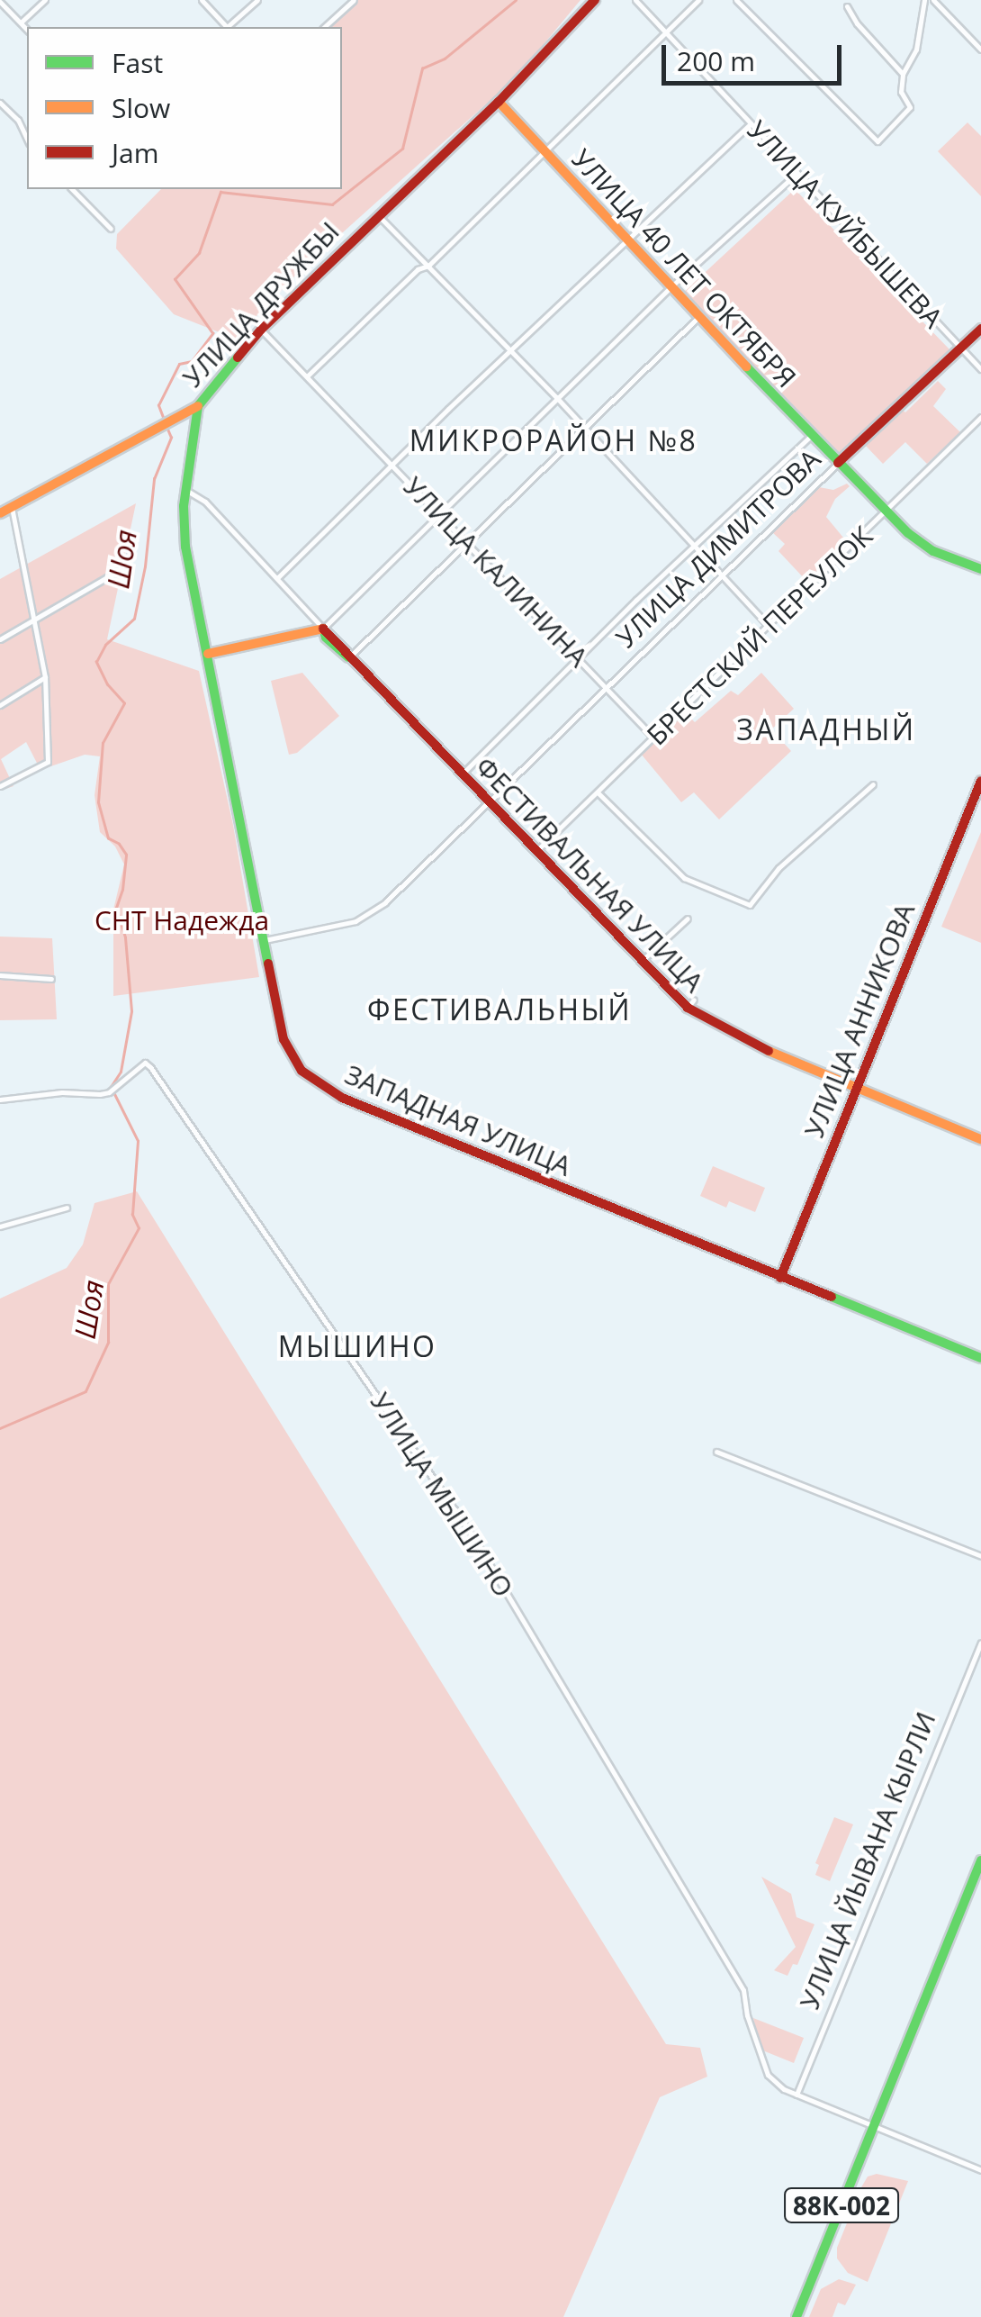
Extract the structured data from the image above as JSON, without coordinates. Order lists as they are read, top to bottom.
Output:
{
  "streets": {
    "main road": [
      "УЛИЦА 40 ЛЕТ ОКТЯБРЯ",
      "УЛИЦА ДРУЖБЫ",
      "УЛИЦА ДИМИТРОВА",
      "ФЕСТИВАЛЬНАЯ УЛИЦА",
      "УЛИЦА АННИКОВА",
      "ЗАПАДНАЯ УЛИЦА",
      "88К-002"
    ],
    "street": [
      "УЛИЦА КУЙБЫШЕВА",
      "УЛИЦА КАЛИНИНА",
      "БРЕСТСКИЙ ПЕРЕУЛОК",
      "УЛИЦА МЫШИНО",
      "УЛИЦА ЙЫВАНА КЫРЛИ"
    ]
  },
  "crossings": [
    ["УЛИЦА КУЙБЫШЕВА", "УЛИЦА ДИМИТРОВА"],
    ["УЛИЦА 40 ЛЕТ ОКТЯБРЯ", "УЛИЦА ДРУЖБЫ"],
    ["УЛИЦА 40 ЛЕТ ОКТЯБРЯ", "УЛИЦА ДИМИТРОВА"],
    ["УЛИЦА 40 ЛЕТ ОКТЯБРЯ", "БРЕСТСКИЙ ПЕРЕУЛОК"],
    ["УЛИЦА ДРУЖБЫ", "УЛИЦА КАЛИНИНА"],
    ["УЛИЦА ДРУЖБЫ", "ЗАПАДНАЯ УЛИЦА"],
    ["УЛИЦА ДИМИТРОВА", "УЛИЦА КАЛИНИНА"],
    ["УЛИЦА ДИМИТРОВА", "ФЕСТИВАЛЬНАЯ УЛИЦА"],
    ["УЛИЦА ДИМИТРОВА", "ЗАПАДНАЯ УЛИЦА"],
    ["УЛИЦА КАЛИНИНА", "БРЕСТСКИЙ ПЕРЕУЛОК"],
    ["БРЕСТСКИЙ ПЕРЕУЛОК", "ФЕСТИВАЛЬНАЯ УЛИЦА"],
    ["ФЕСТИВАЛЬНАЯ УЛИЦА", "УЛИЦА АННИКОВА"],
    ["ФЕСТИВАЛЬНАЯ УЛИЦА", "ЗАПАДНАЯ УЛИЦА"],
    ["УЛИЦА АННИКОВА", "ЗАПАДНАЯ УЛИЦА"],
    ["УЛИЦА МЫШИНО", "УЛИЦА ЙЫВАНА КЫРЛИ"]
  ],
  "districts": [
    "МИКРОРАЙОН №8",
    "ЗАПАДНЫЙ",
    "ФЕСТИВАЛЬНЫЙ",
    "МЫШИНО"
  ],
  "water": ["Шоя"],
  "parks": ["СНТ Надежда"],
  "legend": ["Fast", "Slow", "Jam"],
  "scale_bar": "200 m"
}
